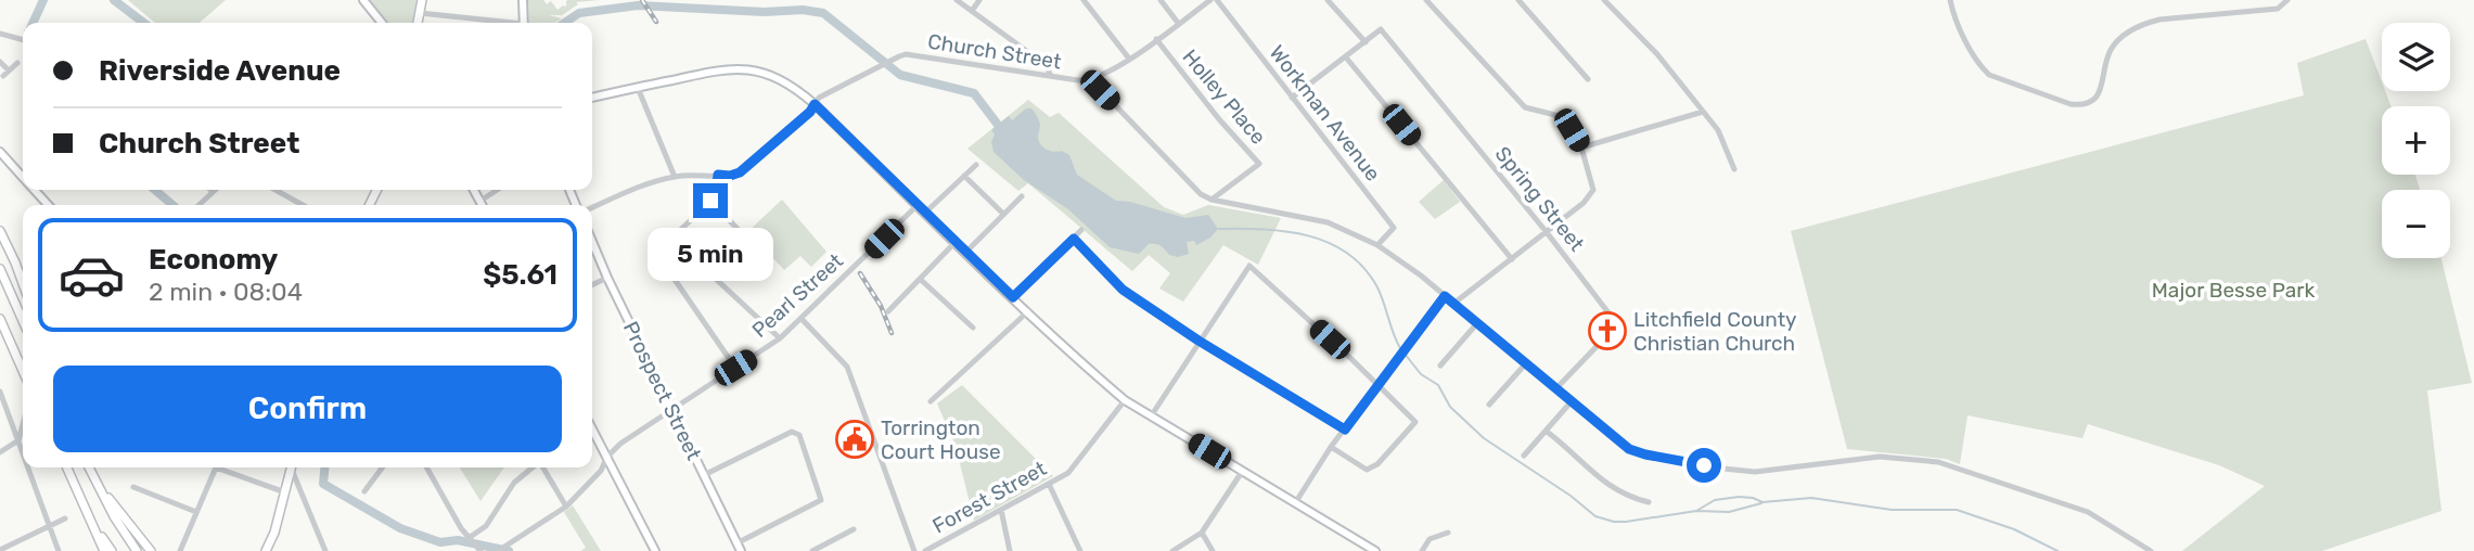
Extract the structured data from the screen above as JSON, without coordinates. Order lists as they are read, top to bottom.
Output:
{
  "streets": {
    "main road": ["Prospect Street"],
    "street": [
      "Church Street",
      "Holley Place",
      "Workman Avenue",
      "Spring Street",
      "Pearl Street",
      "Forest Street"
    ]
  },
  "crossings": [
    ["Pearl Street", "Prospect Street"]
  ],
  "parks": ["Major Besse Park"],
  "places": {
    "church": ["Litchfield County Christian Church"],
    "public building": ["Torrington Court House"]
  },
  "page": {
    "map_buttons": ["+", "−"],
    "banner": ["Riverside Avenue", "Church Street"],
    "list": [
      {
        "name": "Economy",
        "note": "2 min · 08:04",
        "value": "$5.61"
      }
    ],
    "bubble": "5 min",
    "buttons": "Confirm"
  }
}
